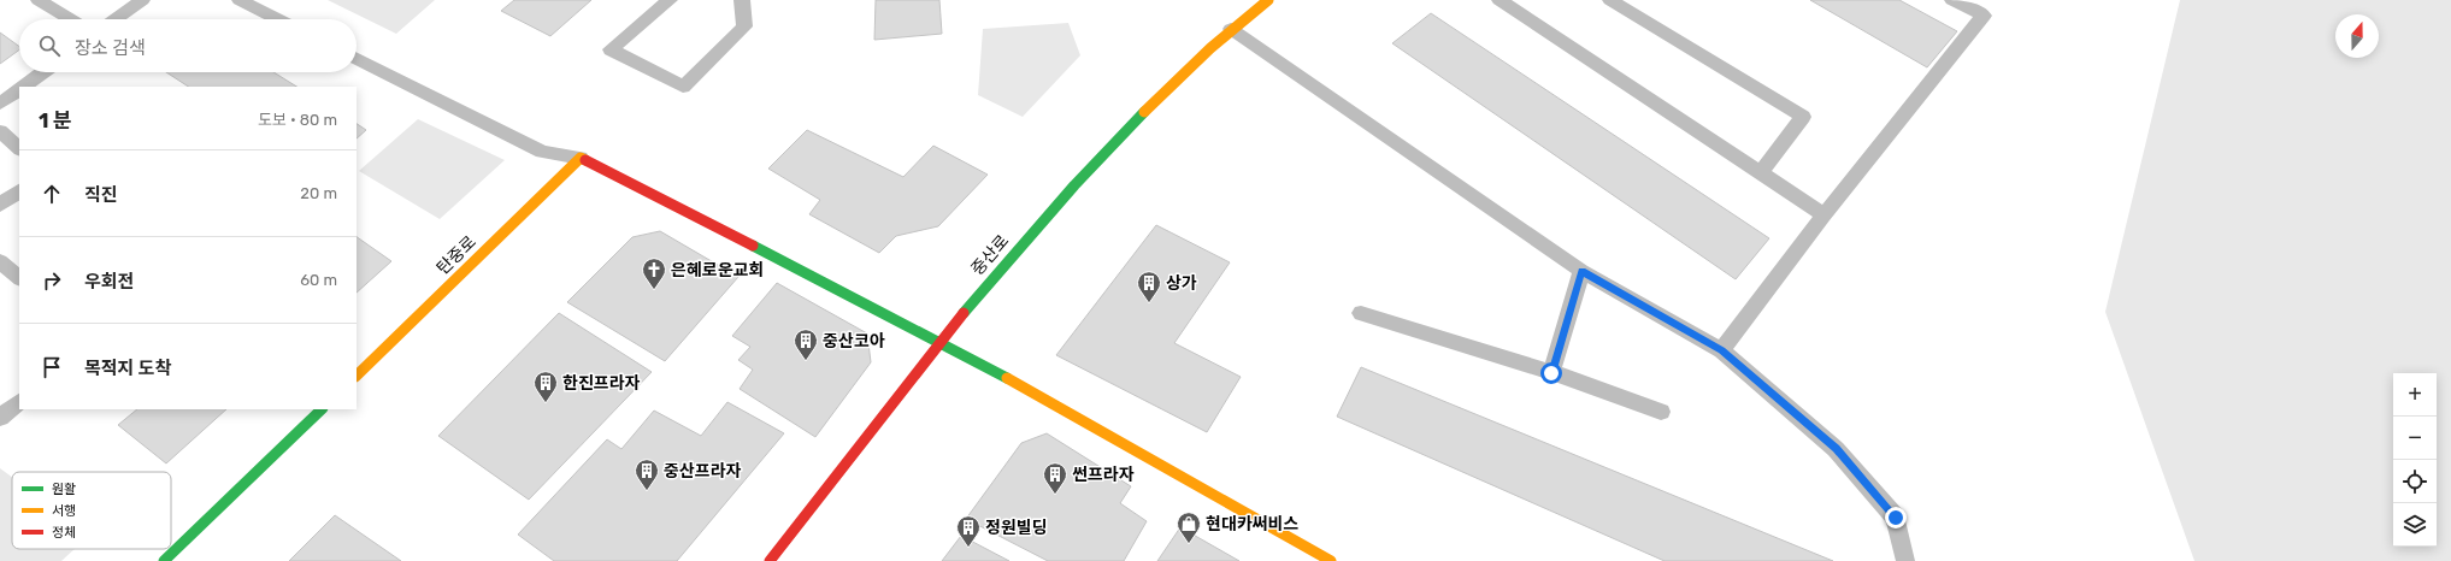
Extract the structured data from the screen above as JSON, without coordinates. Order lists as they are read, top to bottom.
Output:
{
  "streets": {
    "street": ["탄중로", "중산로"]
  },
  "places": {
    "church": ["은혜로운교회"],
    "building": [
      "상가",
      "중산코아",
      "한진프라자",
      "중산프라자",
      "썬프라자",
      "정원빌딩"
    ],
    "shop": ["현대카써비스"]
  },
  "legend": ["원활", "서행", "정체"],
  "north": "top",
  "page": {
    "search": "장소 검색",
    "heading": ["1 분", "도보 · 80 m"],
    "list": [
      ["직진", "20 m"],
      ["우회전", "60 m"],
      "목적지 도착"
    ],
    "map_buttons": ["+", "−"]
  }
}
